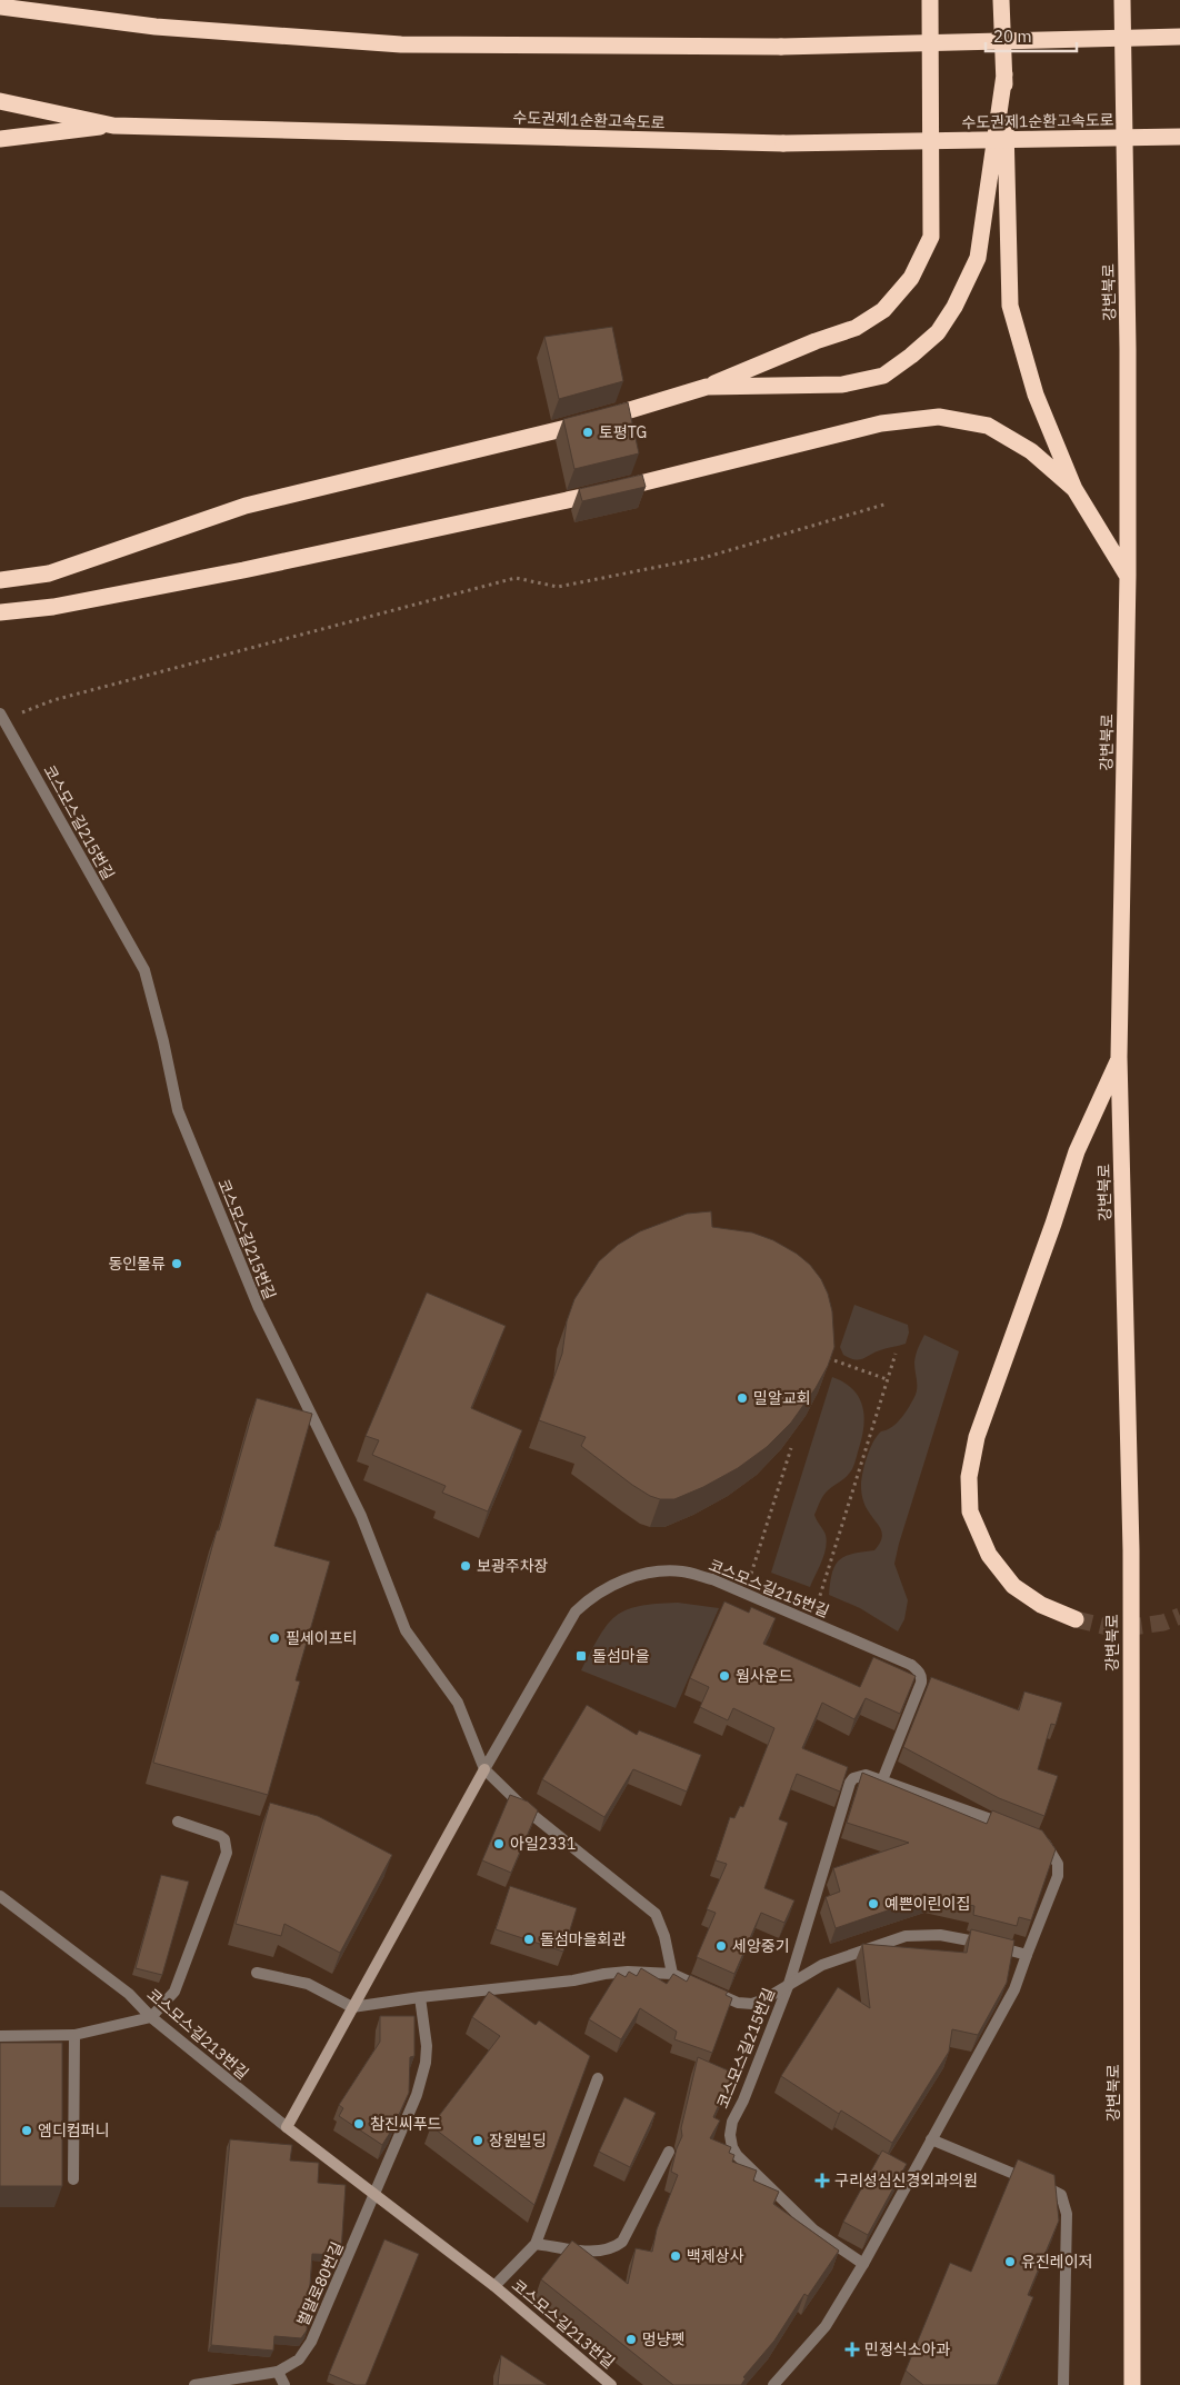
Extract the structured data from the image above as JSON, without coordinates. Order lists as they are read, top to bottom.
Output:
{
  "streets": {
    "highway": ["수도권제1순환고속도로", "강변북로"],
    "street": ["코스모스길215번길", "코스모스길213번길", "벌말로80번길"]
  },
  "crossings": [
    ["코스모스길215번길", "코스모스길213번길"],
    ["코스모스길213번길", "벌말로80번길"]
  ],
  "places": {
    "other": [
      "토평TG",
      "동인물류",
      "밀알교회",
      "보광주차장",
      "필세이프티",
      "웜사운드",
      "아일2331",
      "예쁜이린이집",
      "돌섬마을회관",
      "세앙중기",
      "참진씨푸드",
      "엠디컴퍼니",
      "장원빌딩",
      "백제상사",
      "유진레이저",
      "멍냥펫"
    ],
    "transit": ["돌섬마을"],
    "health": ["구리성심신경외과의원", "민정식소아과"]
  },
  "scale_bar": "20 m"
}
